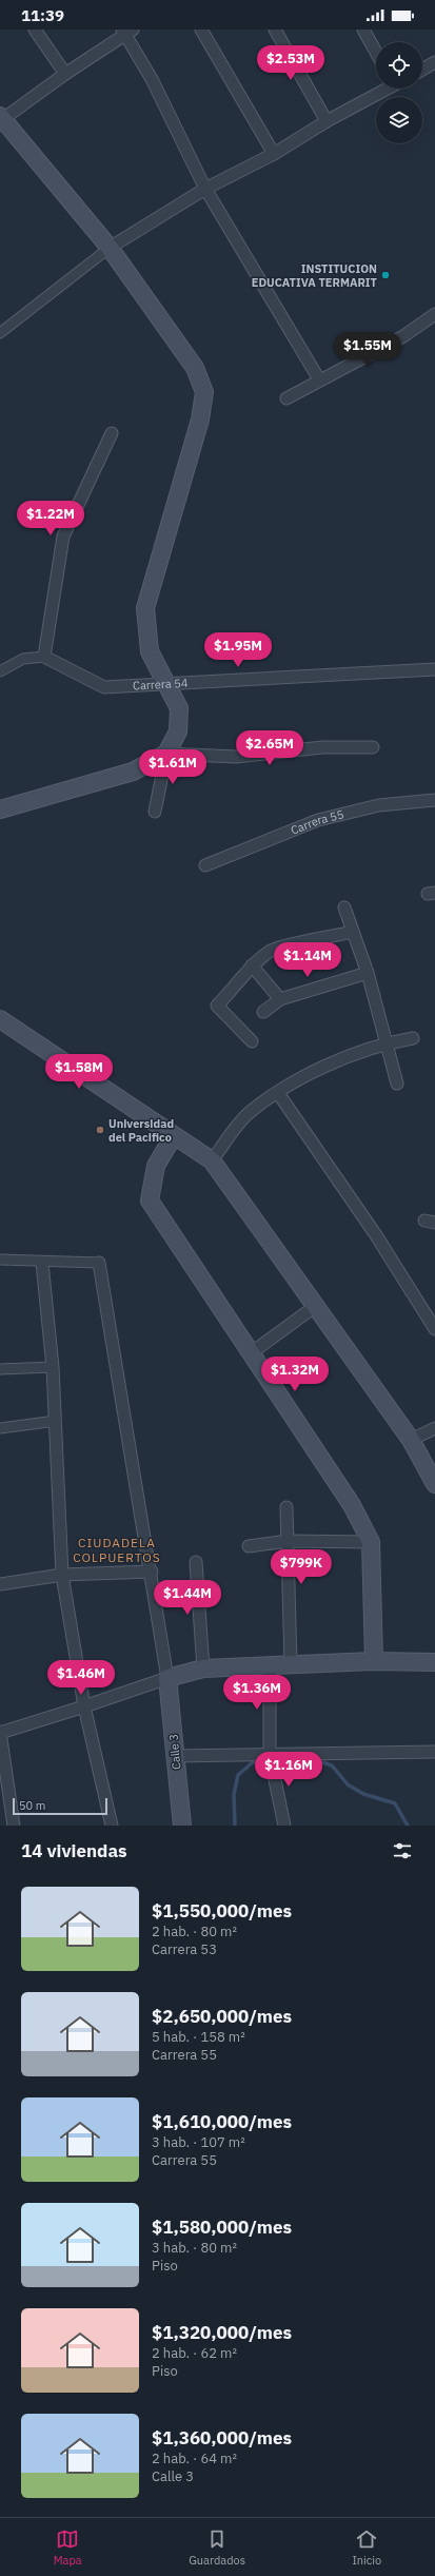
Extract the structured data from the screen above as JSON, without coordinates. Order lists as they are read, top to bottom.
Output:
{
  "streets": {
    "main road": ["Calle 3"],
    "street": ["Carrera 54", "Carrera 55"]
  },
  "districts": ["CIUDADELA COLPUERTOS"],
  "places": ["INSTITUCION EDUCATIVA TERMARIT", "Universidad del Pacifico"],
  "scale_bar": "50 m",
  "page": {
    "status": "11:39",
    "price": [
      "$2.53M",
      "$1.55M",
      "$1.22M",
      "$1.95M",
      "$2.65M",
      "$1.61M",
      "$1.14M",
      "$1.58M",
      "$1.32M",
      "$799K",
      "$1.44M",
      "$1.46M",
      "$1.36M",
      "$1.16M"
    ],
    "scale": "50 m",
    "heading": "14 viviendas",
    "list": [
      {
        "name": "$1,550,000/mes",
        "note": "2 hab. · 80 m² · Carrera 53"
      },
      {
        "name": "$2,650,000/mes",
        "note": "5 hab. · 158 m² · Carrera 55"
      },
      {
        "name": "$1,610,000/mes",
        "note": "3 hab. · 107 m² · Carrera 55"
      },
      {
        "name": "$1,580,000/mes",
        "note": "3 hab. · 80 m² · Piso"
      },
      {
        "name": "$1,320,000/mes",
        "note": "2 hab. · 62 m² · Piso"
      },
      {
        "name": "$1,360,000/mes",
        "note": "2 hab. · 64 m² · Calle 3"
      }
    ],
    "tabs": ["Mapa", "Guardados", "Inicio"]
  }
}
